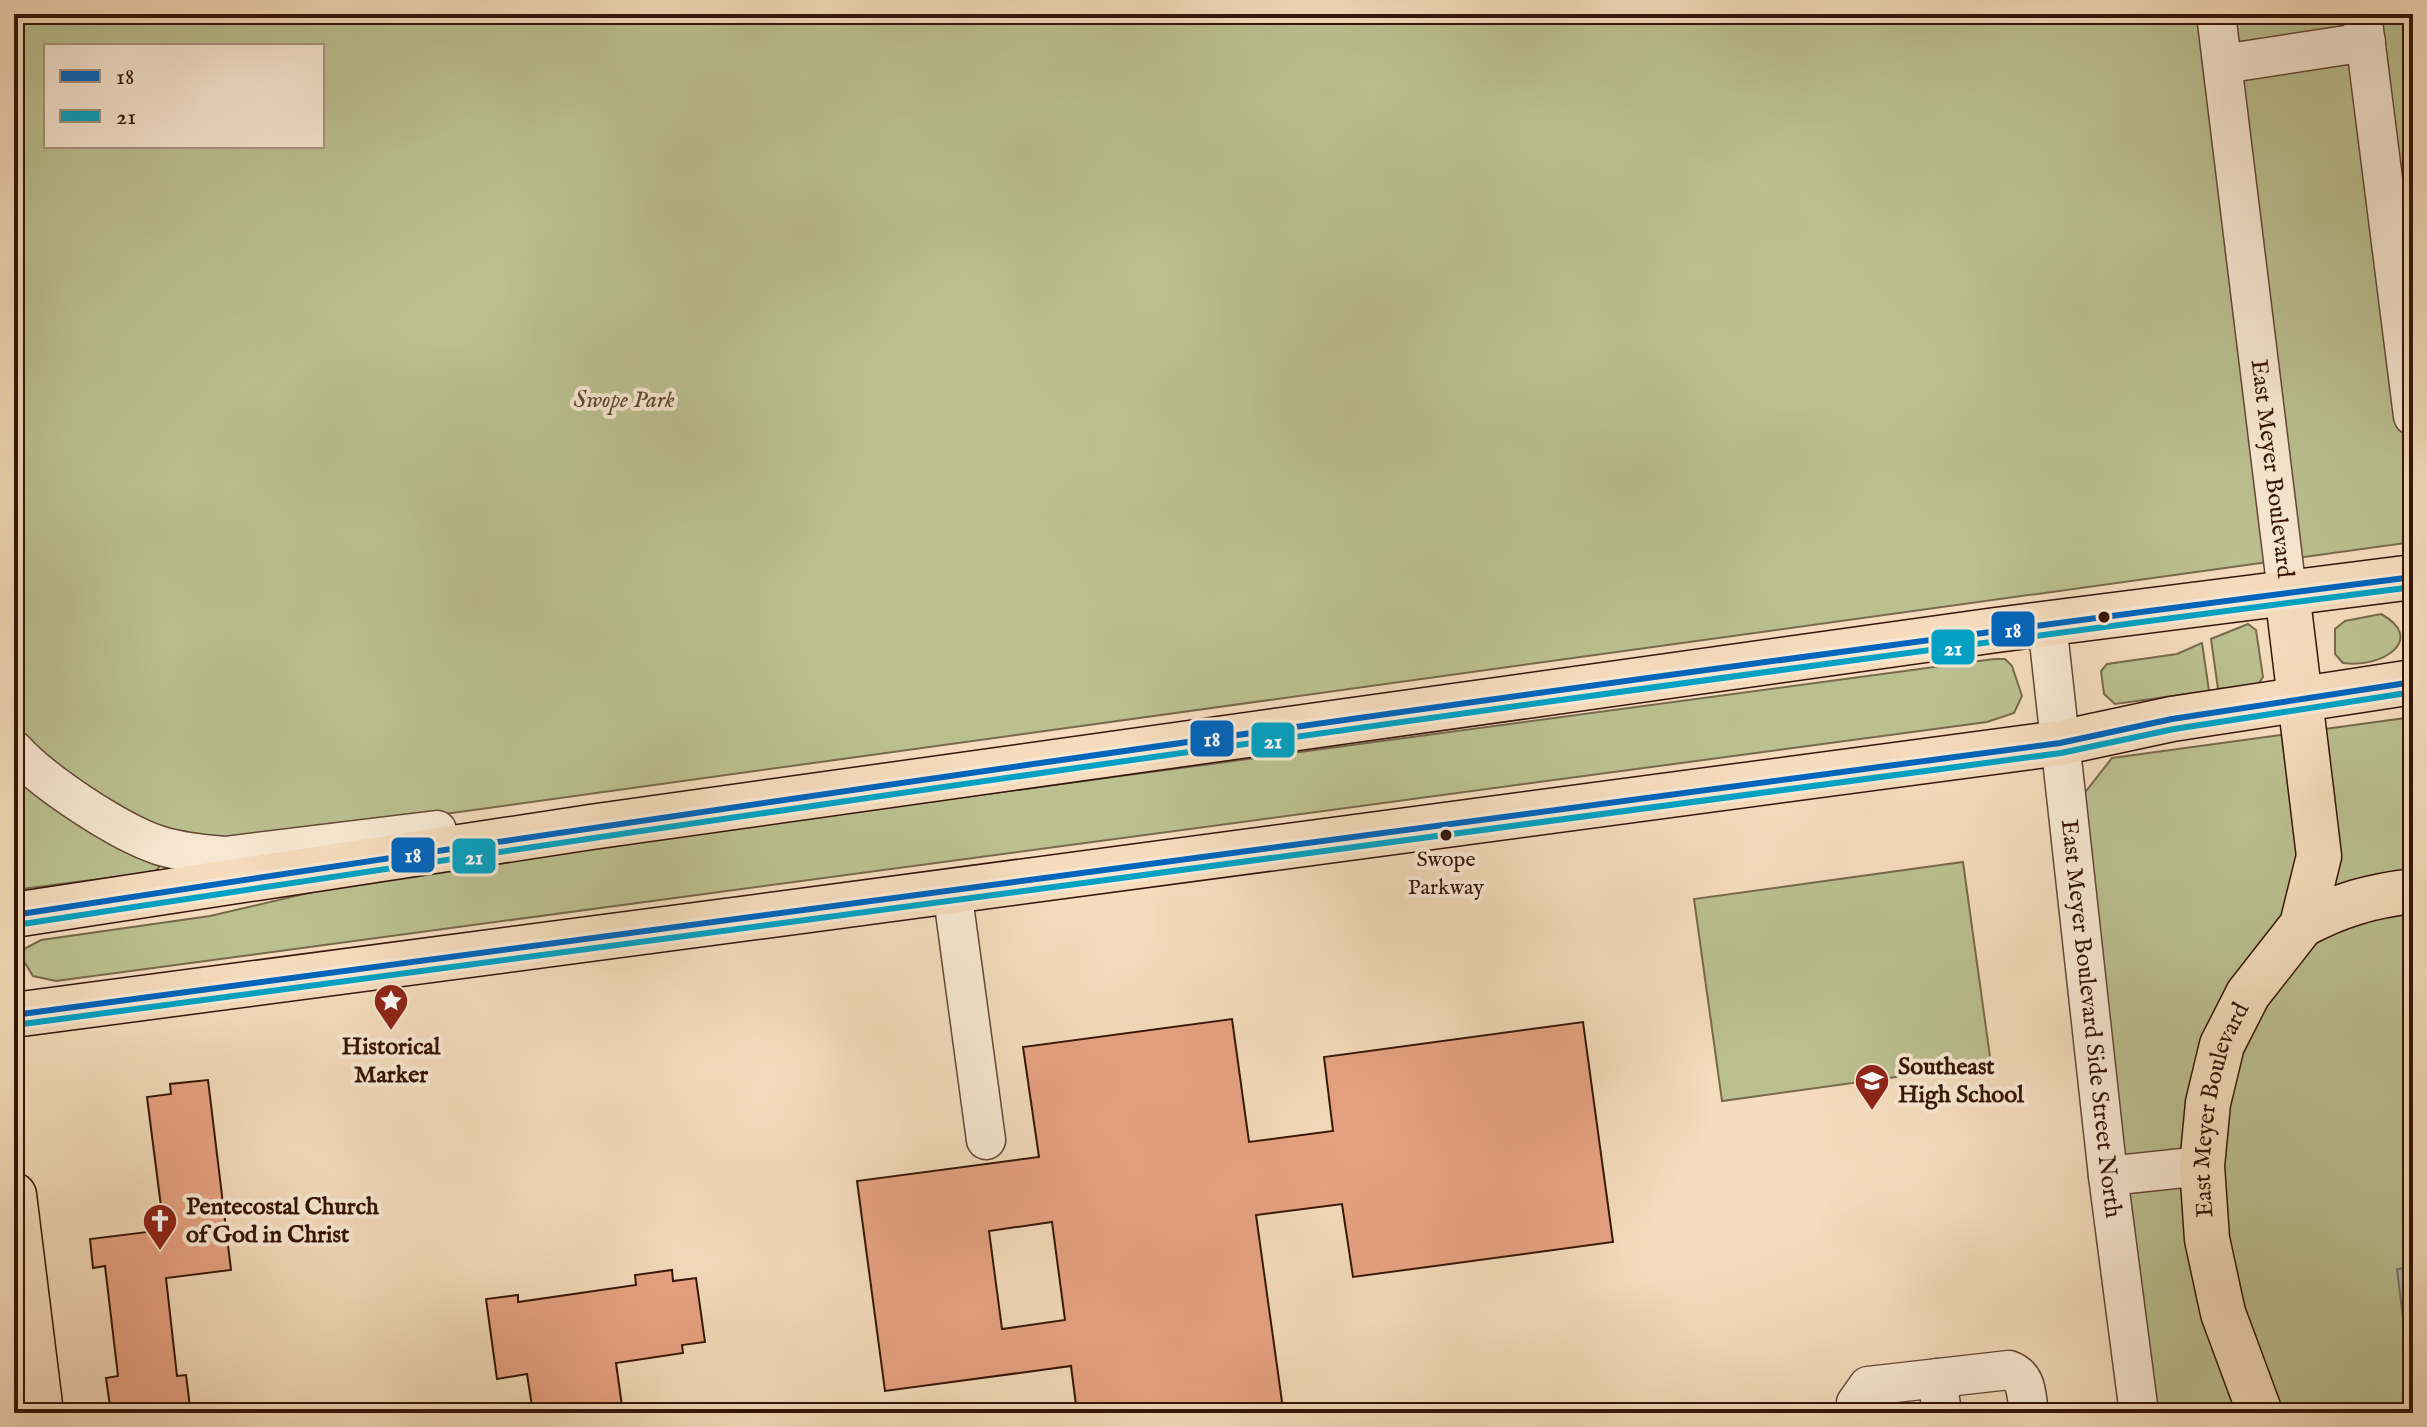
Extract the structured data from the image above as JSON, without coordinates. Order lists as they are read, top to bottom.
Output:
{
  "streets": {
    "main road": ["East Meyer Boulevard"],
    "street": ["East Meyer Boulevard Side Street North"]
  },
  "parks": ["Swope Park"],
  "places": {
    "other": ["Swope Parkway"],
    "place": ["Historical Marker"],
    "school or university": ["Southeast High School"],
    "church": ["Pentecostal Church of God in Christ"]
  },
  "lines": ["transit line 18", "transit line 21"],
  "legend": ["18", "21"]
}
